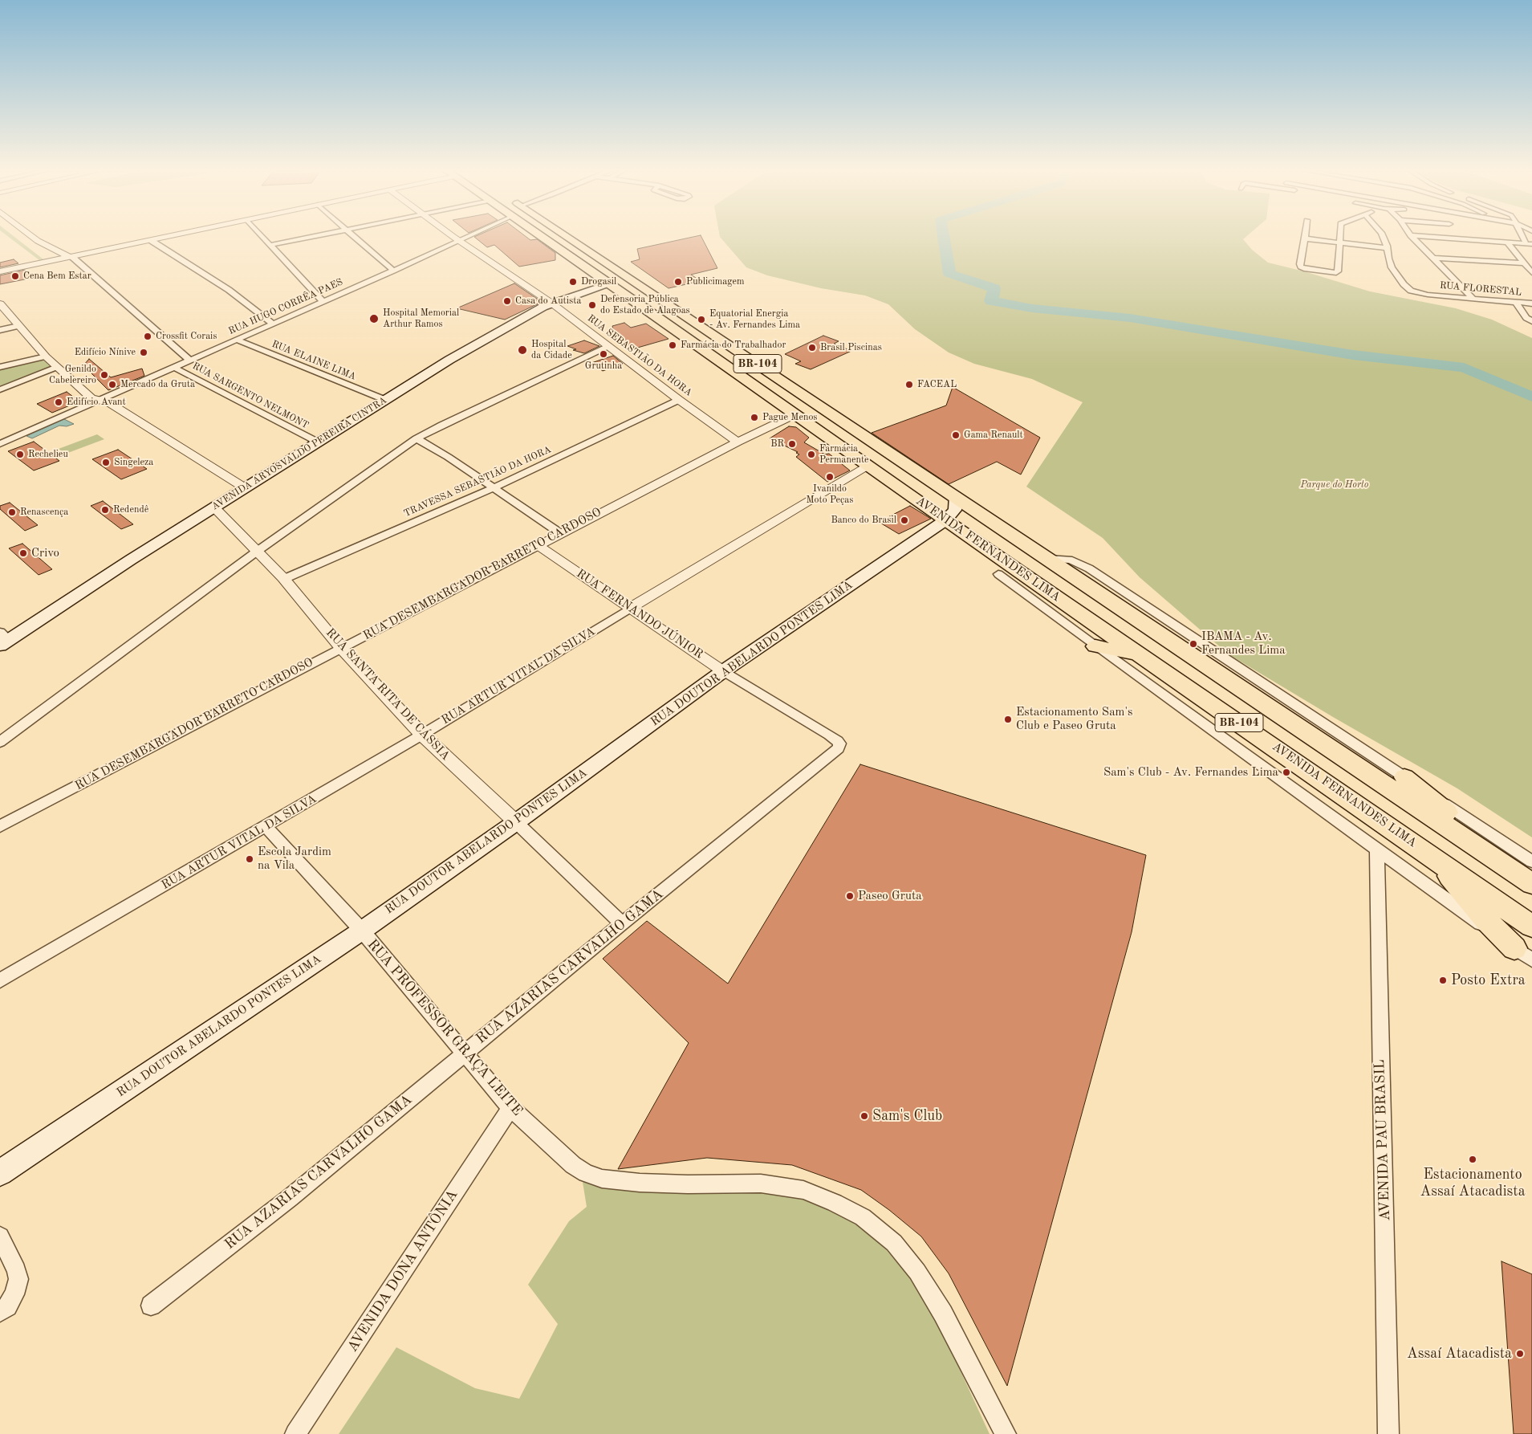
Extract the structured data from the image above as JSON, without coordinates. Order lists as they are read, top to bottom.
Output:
{
  "streets": {
    "highway": ["BR-104", "AVENIDA FERNANDES LIMA"],
    "main road": ["AVENIDA ARYOSVALDO PEREIRA CINTRA", "RUA DOUTOR ABELARDO PONTES LIMA"],
    "street": [
      "RUA FLORESTAL",
      "RUA HUGO CORRÊA PAES",
      "RUA SEBASTIÃO DA HORA",
      "RUA ELAINE LIMA",
      "RUA SARGENTO NELMONT",
      "TRAVESSA SEBASTIÃO DA HORA",
      "RUA DESEMBARGADOR BARRETO CARDOSO",
      "RUA FERNANDO JÚNIOR",
      "RUA ARTUR VITAL DA SILVA",
      "RUA SANTA RITA DE CÁSSIA",
      "RUA AZARIAS CARVALHO GAMA",
      "RUA PROFESSOR GRAÇA LEITE",
      "AVENIDA PAU BRASIL",
      "AVENIDA DONA ANTÔNIA"
    ]
  },
  "crossings": [
    ["RUA HUGO CORRÊA PAES", "RUA SEBASTIÃO DA HORA"],
    ["RUA HUGO CORRÊA PAES", "RUA ELAINE LIMA"],
    ["RUA HUGO CORRÊA PAES", "RUA SARGENTO NELMONT"],
    ["RUA SEBASTIÃO DA HORA", "AVENIDA ARYOSVALDO PEREIRA CINTRA"],
    ["RUA SEBASTIÃO DA HORA", "TRAVESSA SEBASTIÃO DA HORA"],
    ["RUA SEBASTIÃO DA HORA", "RUA DESEMBARGADOR BARRETO CARDOSO"],
    ["RUA ELAINE LIMA", "AVENIDA ARYOSVALDO PEREIRA CINTRA"],
    ["RUA SARGENTO NELMONT", "AVENIDA ARYOSVALDO PEREIRA CINTRA"],
    ["AVENIDA ARYOSVALDO PEREIRA CINTRA", "AVENIDA FERNANDES LIMA"],
    ["AVENIDA ARYOSVALDO PEREIRA CINTRA", "RUA SANTA RITA DE CÁSSIA"],
    ["TRAVESSA SEBASTIÃO DA HORA", "RUA SANTA RITA DE CÁSSIA"],
    ["AVENIDA FERNANDES LIMA", "RUA DESEMBARGADOR BARRETO CARDOSO"],
    ["AVENIDA FERNANDES LIMA", "RUA DOUTOR ABELARDO PONTES LIMA"],
    ["AVENIDA FERNANDES LIMA", "RUA ARTUR VITAL DA SILVA"],
    ["AVENIDA FERNANDES LIMA", "AVENIDA PAU BRASIL"],
    ["RUA DESEMBARGADOR BARRETO CARDOSO", "RUA FERNANDO JÚNIOR"],
    ["RUA DESEMBARGADOR BARRETO CARDOSO", "RUA SANTA RITA DE CÁSSIA"],
    ["RUA FERNANDO JÚNIOR", "RUA DOUTOR ABELARDO PONTES LIMA"],
    ["RUA FERNANDO JÚNIOR", "RUA ARTUR VITAL DA SILVA"],
    ["RUA FERNANDO JÚNIOR", "RUA AZARIAS CARVALHO GAMA"],
    ["RUA DOUTOR ABELARDO PONTES LIMA", "RUA SANTA RITA DE CÁSSIA"],
    ["RUA DOUTOR ABELARDO PONTES LIMA", "RUA PROFESSOR GRAÇA LEITE"],
    ["RUA ARTUR VITAL DA SILVA", "RUA SANTA RITA DE CÁSSIA"],
    ["RUA ARTUR VITAL DA SILVA", "RUA PROFESSOR GRAÇA LEITE"],
    ["RUA SANTA RITA DE CÁSSIA", "RUA AZARIAS CARVALHO GAMA"],
    ["RUA AZARIAS CARVALHO GAMA", "RUA PROFESSOR GRAÇA LEITE"],
    ["RUA PROFESSOR GRAÇA LEITE", "AVENIDA DONA ANTÔNIA"]
  ],
  "parks": ["Parque do Horto"],
  "places": [
    "Cena Bem Estar",
    "Drogasil",
    "Publicimagem",
    "Casa do Autista",
    "Defensoria Pública do Estado de Alagoas",
    "Hospital Memorial Arthur Ramos",
    "Equatorial Energia - Av. Fernandes Lima",
    "Crossfit Corais",
    "Farmácia do Trabalhador",
    "Brasil Piscinas",
    "Hospital da Cidade",
    "Edifício Nínive",
    "Grutinha",
    "Genildo Cabelereiro",
    "Mercado da Gruta",
    "FACEAL",
    "Edifício Avant",
    "Pague Menos",
    "Gama Renault",
    "BR",
    "Rechelieu",
    "Farmácia Permanente",
    "Singeleza",
    "Ivanildo Moto Peças",
    "Redendê",
    "Renascença",
    "Banco do Brasil",
    "Crivo",
    "IBAMA - Av. Fernandes Lima",
    "Estacionamento Sam's Club e Paseo Gruta",
    "Sam's Club - Av. Fernandes Lima",
    "Escola Jardim na Vila",
    "Paseo Gruta",
    "Posto Extra",
    "Sam's Club",
    "Estacionamento Assaí Atacadista",
    "Assaí Atacadista"
  ]
}
